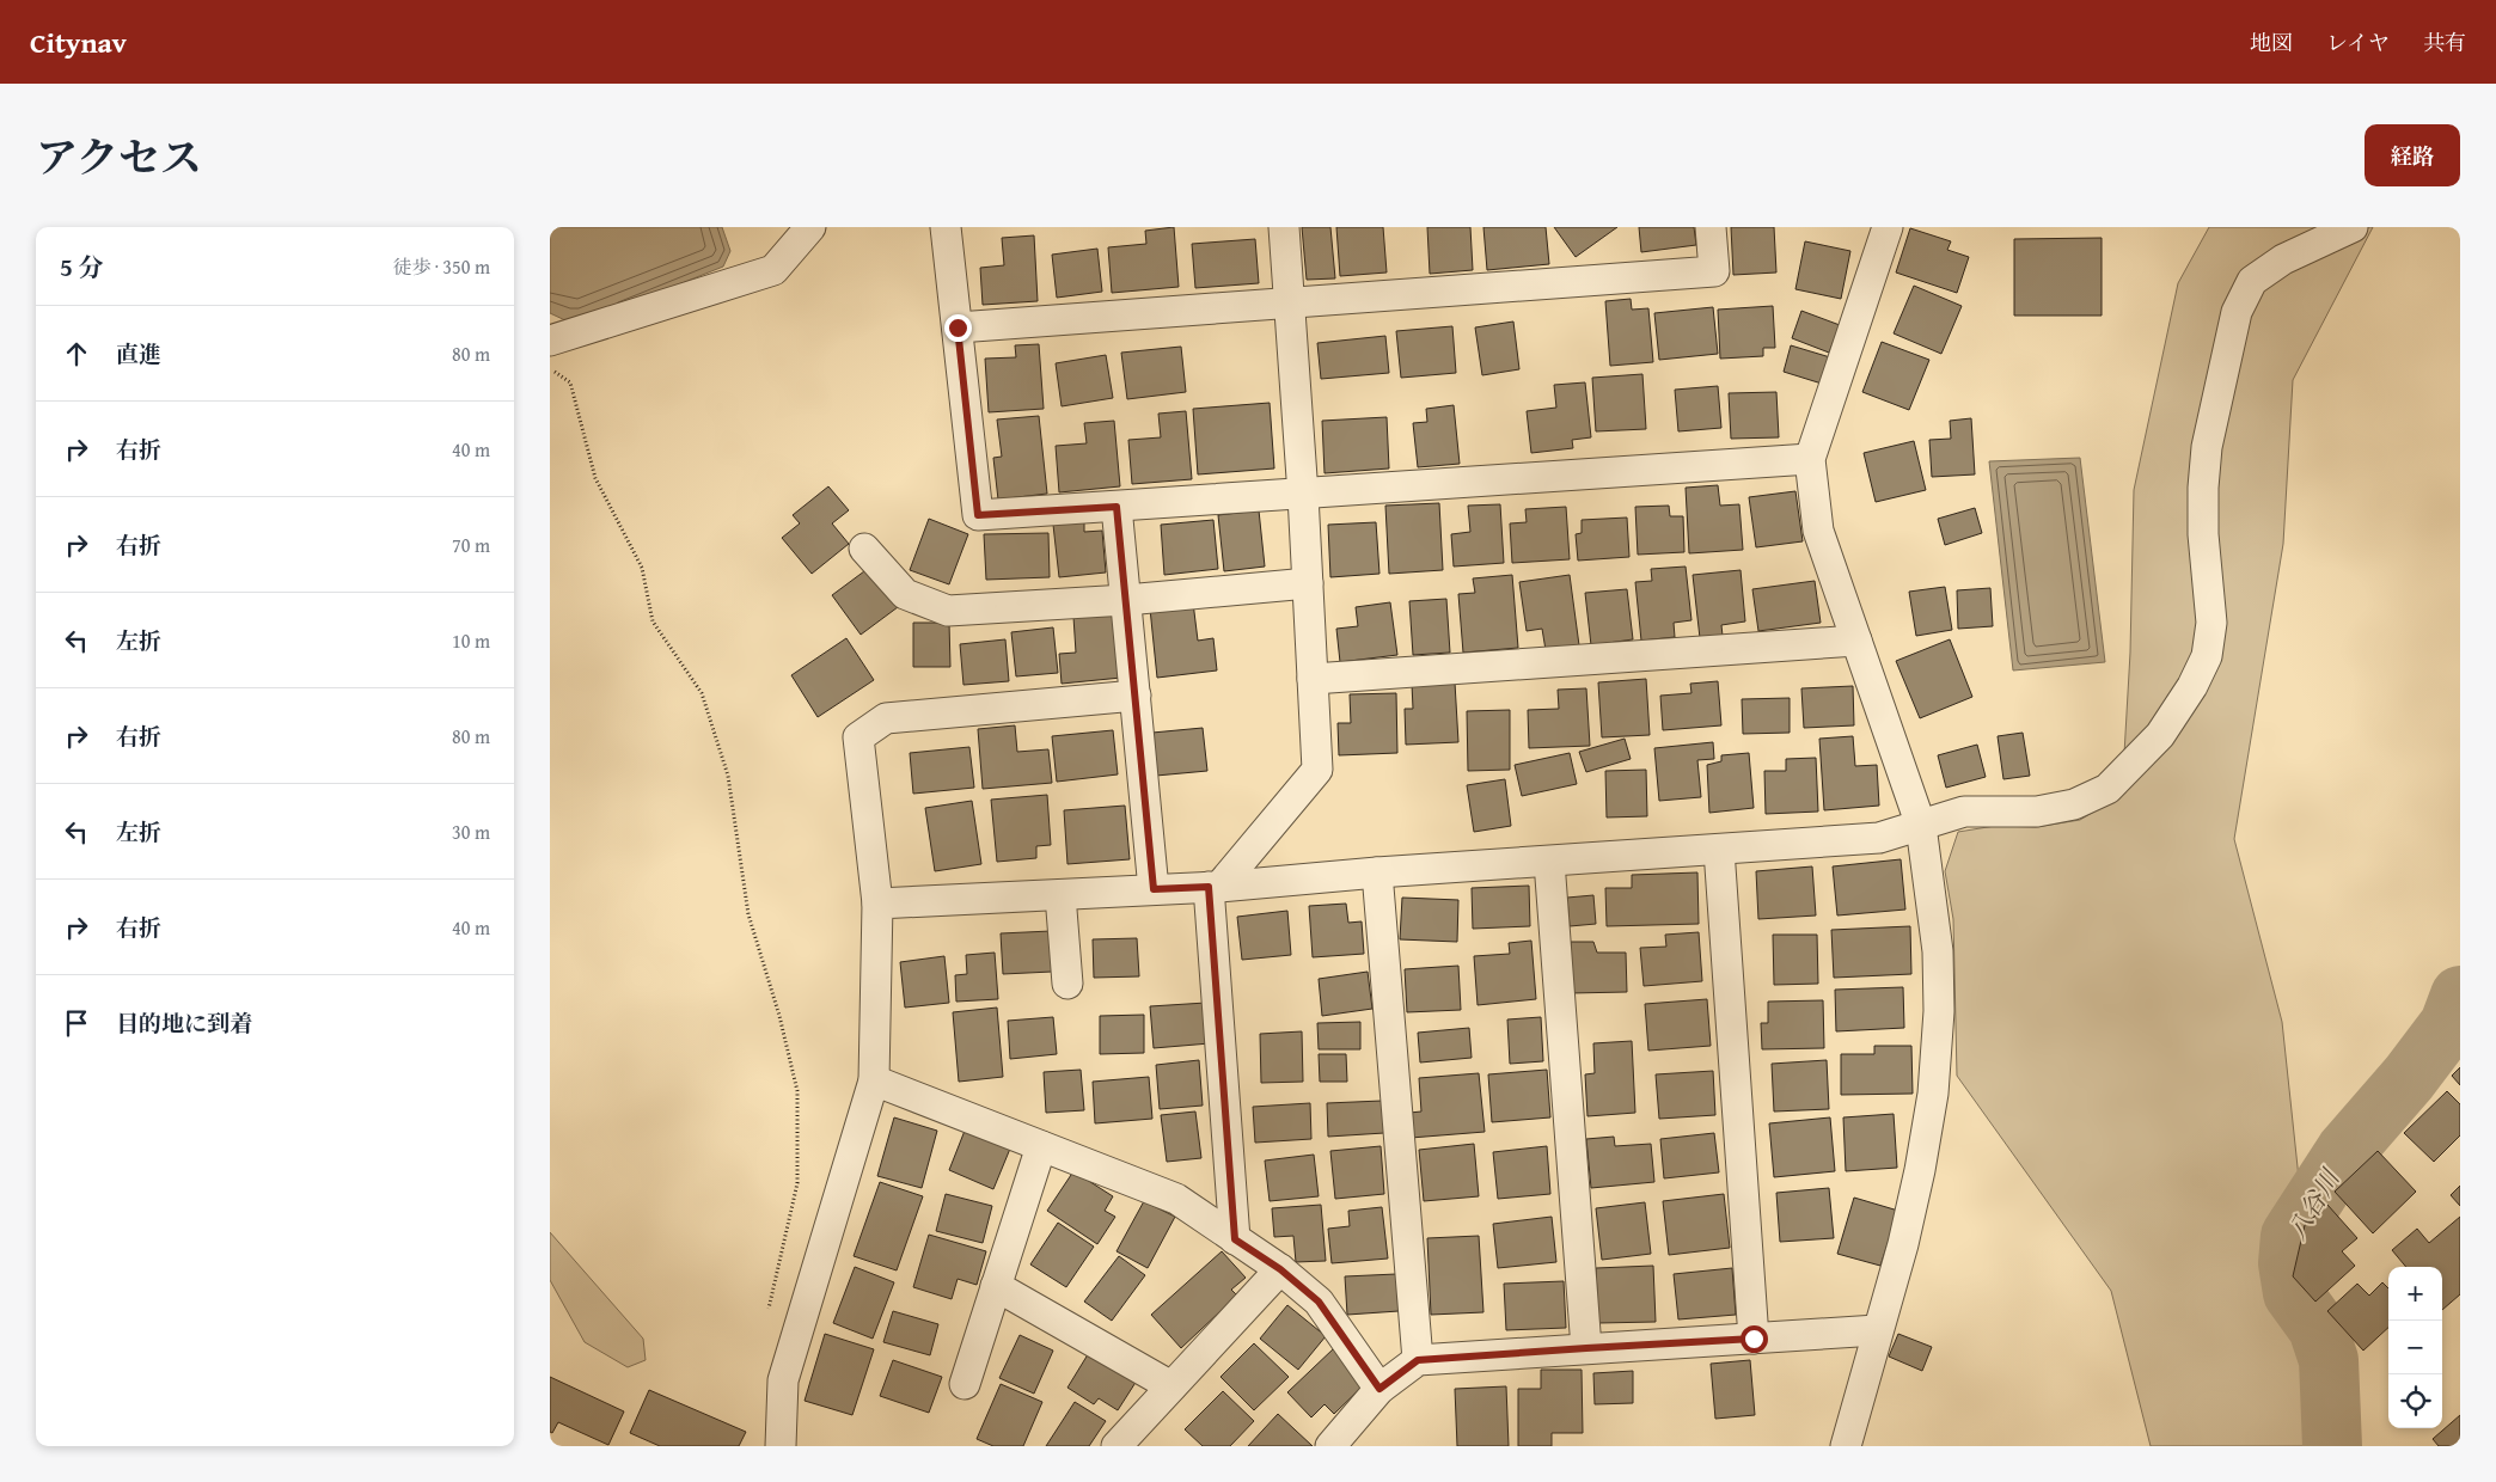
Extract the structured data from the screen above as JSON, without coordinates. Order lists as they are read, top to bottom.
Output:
{
  "water": ["八谷川"],
  "page": {
    "header": "Citynav",
    "nav": ["地図", "レイヤ", "共有"],
    "title": "アクセス",
    "buttons": "経路",
    "heading": ["5 分", "徒歩 · 350 m"],
    "list": [
      ["直進", "80 m"],
      ["右折", "40 m"],
      ["右折", "70 m"],
      ["左折", "10 m"],
      ["右折", "80 m"],
      ["左折", "30 m"],
      ["右折", "40 m"],
      "目的地に到着"
    ],
    "map_buttons": ["+", "−"]
  }
}
